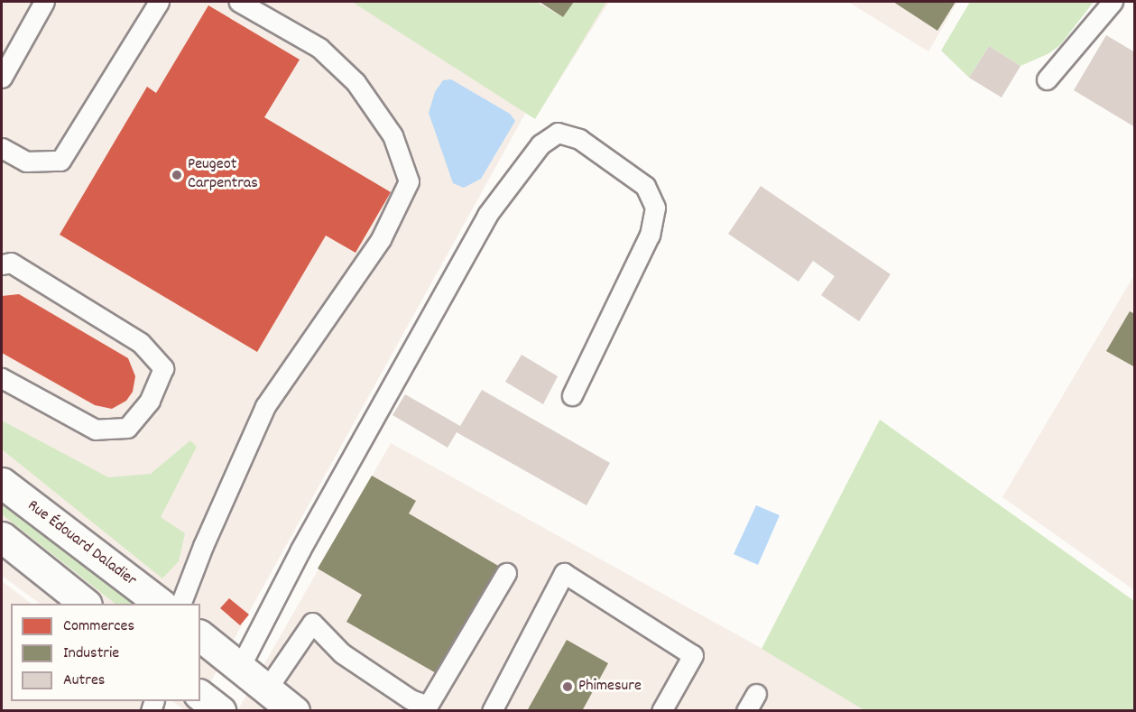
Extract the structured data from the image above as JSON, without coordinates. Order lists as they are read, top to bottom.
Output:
{
  "streets": {
    "street": ["Rue Édouard Daladier"]
  },
  "places": ["Peugeot Carpentras", "Phimesure"],
  "legend": ["Commerces", "Industrie", "Autres"]
}
